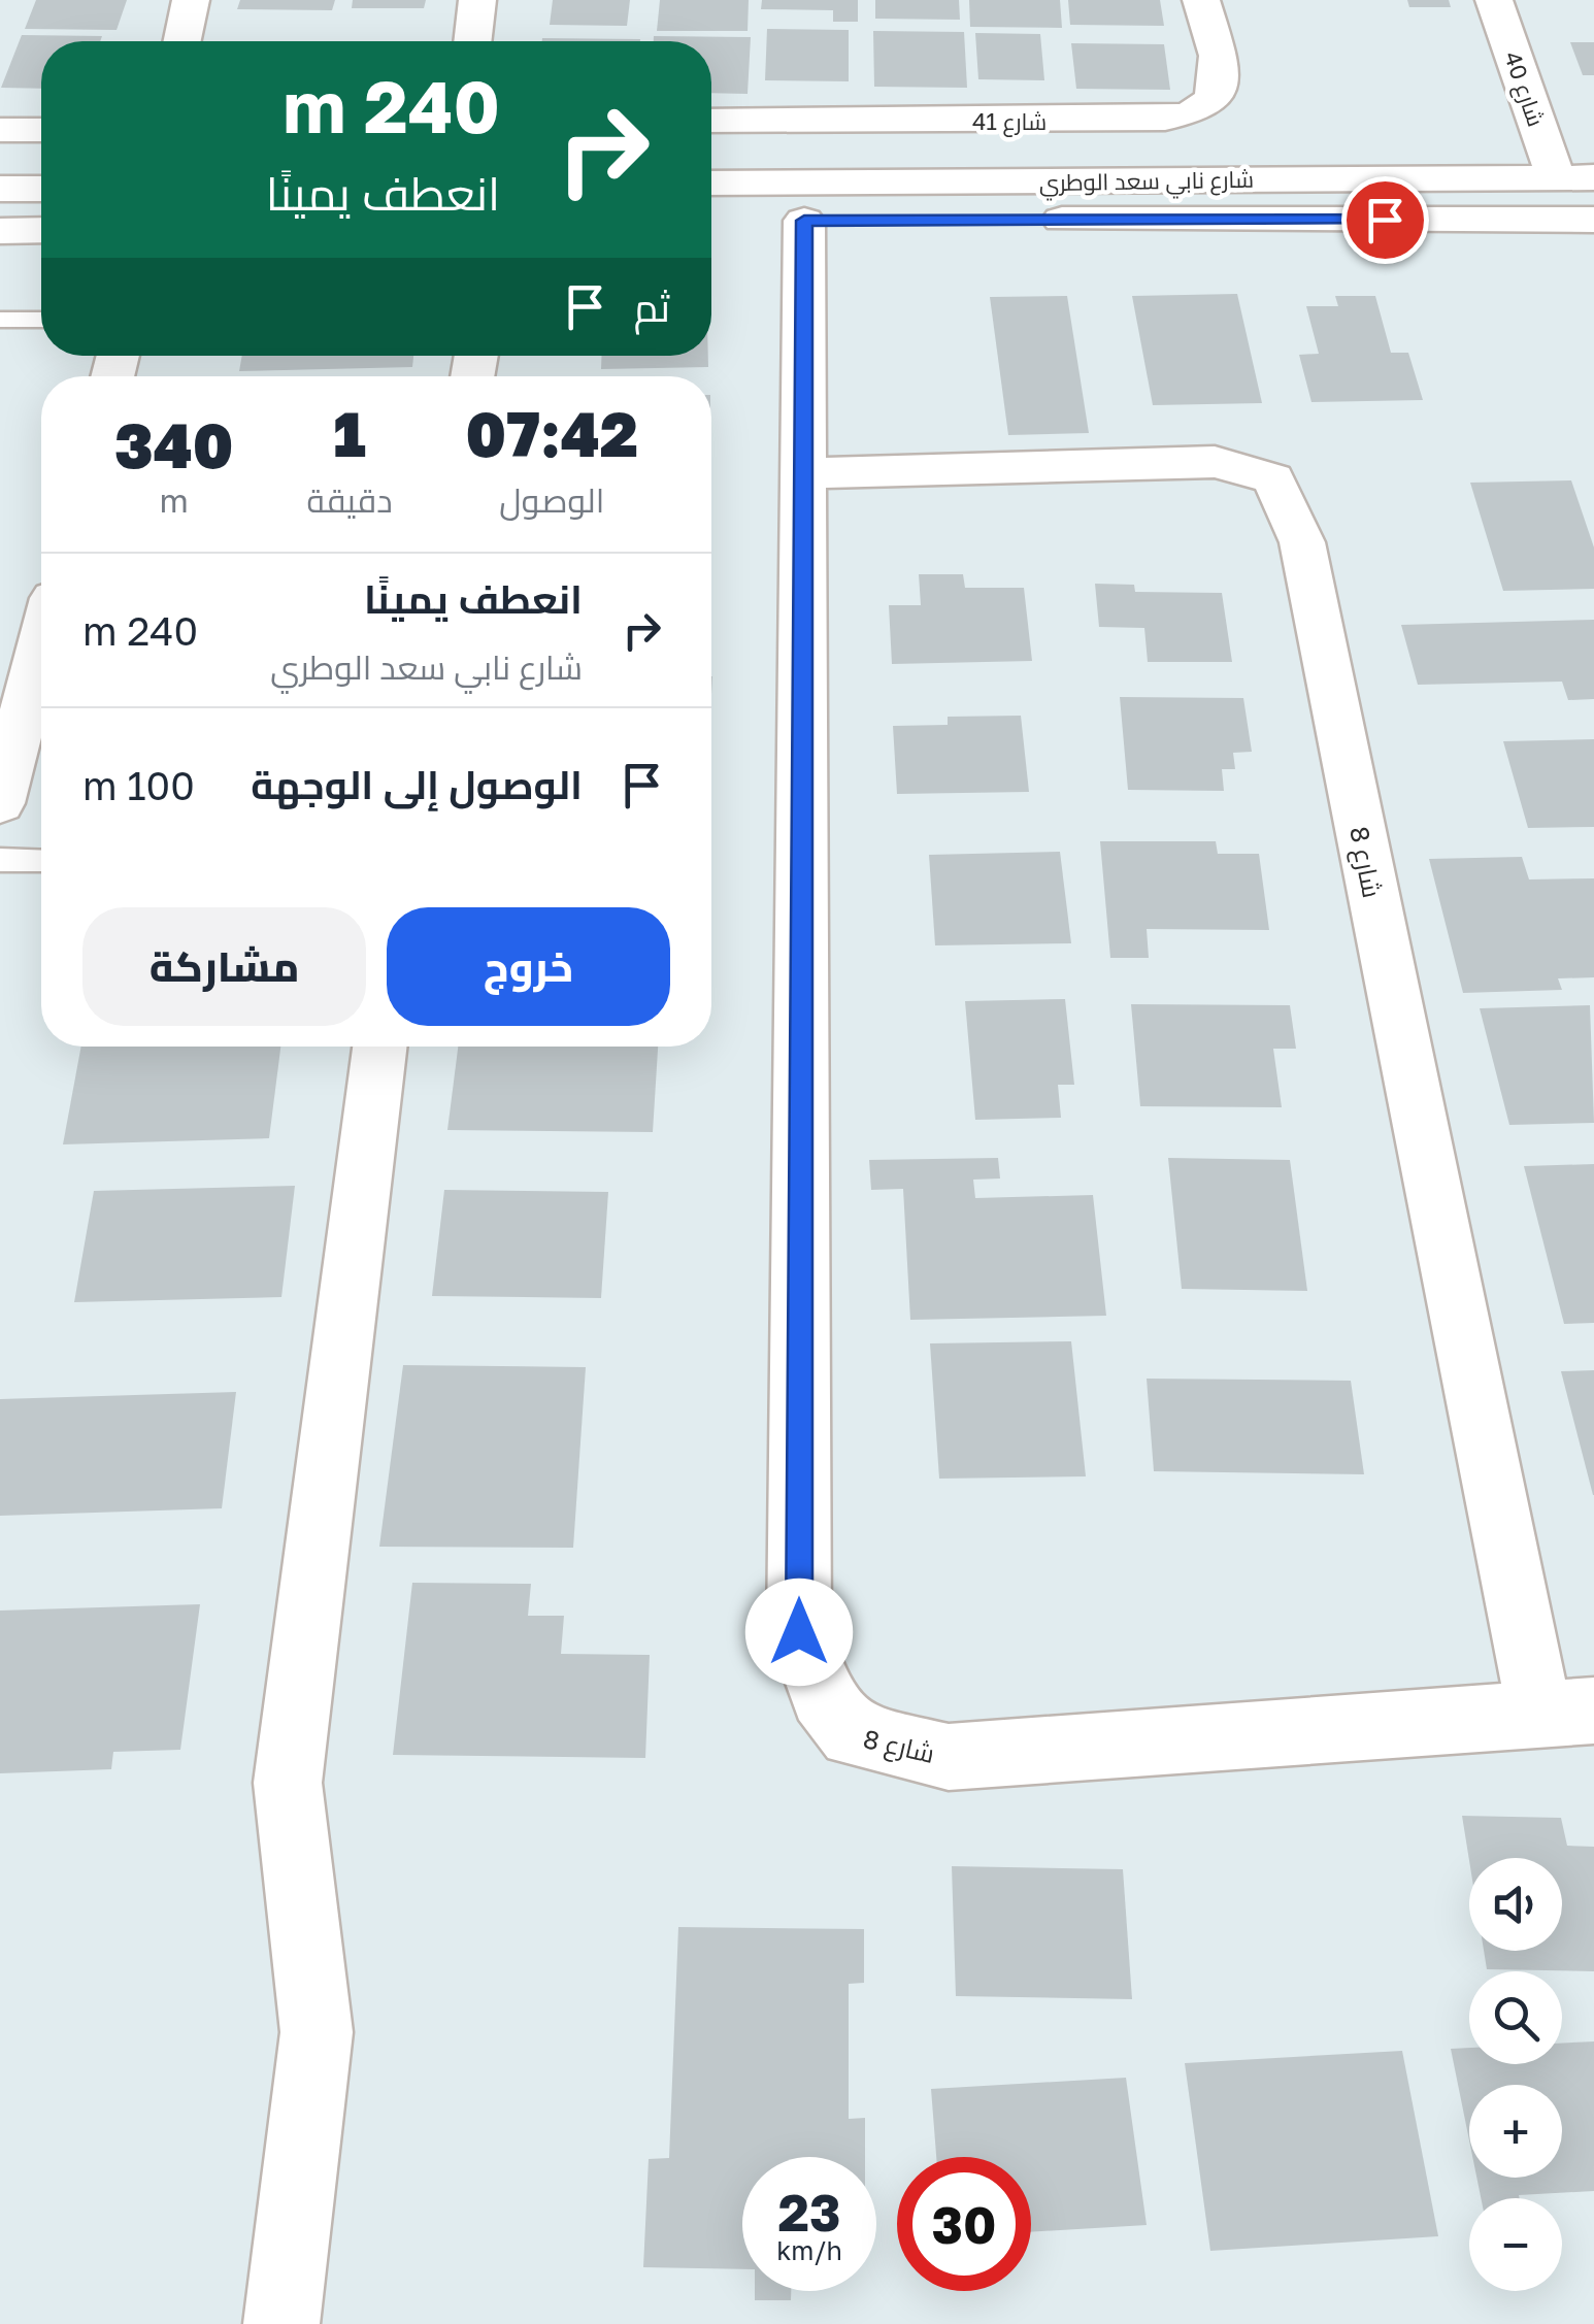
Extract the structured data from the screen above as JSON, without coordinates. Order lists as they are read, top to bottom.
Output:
{
  "streets": {
    "street": [
      "شارع 40",
      "شارع 41",
      "شارع نابي سعد الوطري",
      "شارع 8"
    ]
  },
  "crossings": [
    ["شارع 40", "شارع نابي سعد الوطري"]
  ],
  "page": {
    "turn": ["240 m", "انعطف يمينًا"],
    "then": "ثم",
    "eta": [
      "07:42",
      "الوصول",
      "1",
      "دقيقة",
      "340",
      "m"
    ],
    "list": [
      {
        "name": "انعطف يمينًا",
        "note": "شارع نابي سعد الوطري",
        "value": "240 m"
      },
      {
        "name": "الوصول إلى الوجهة",
        "value": "100 m"
      }
    ],
    "buttons": ["خروج", "مشاركة"],
    "map_buttons": ["+", "−"],
    "speed": "23 km/h",
    "limit": "30"
  }
}
